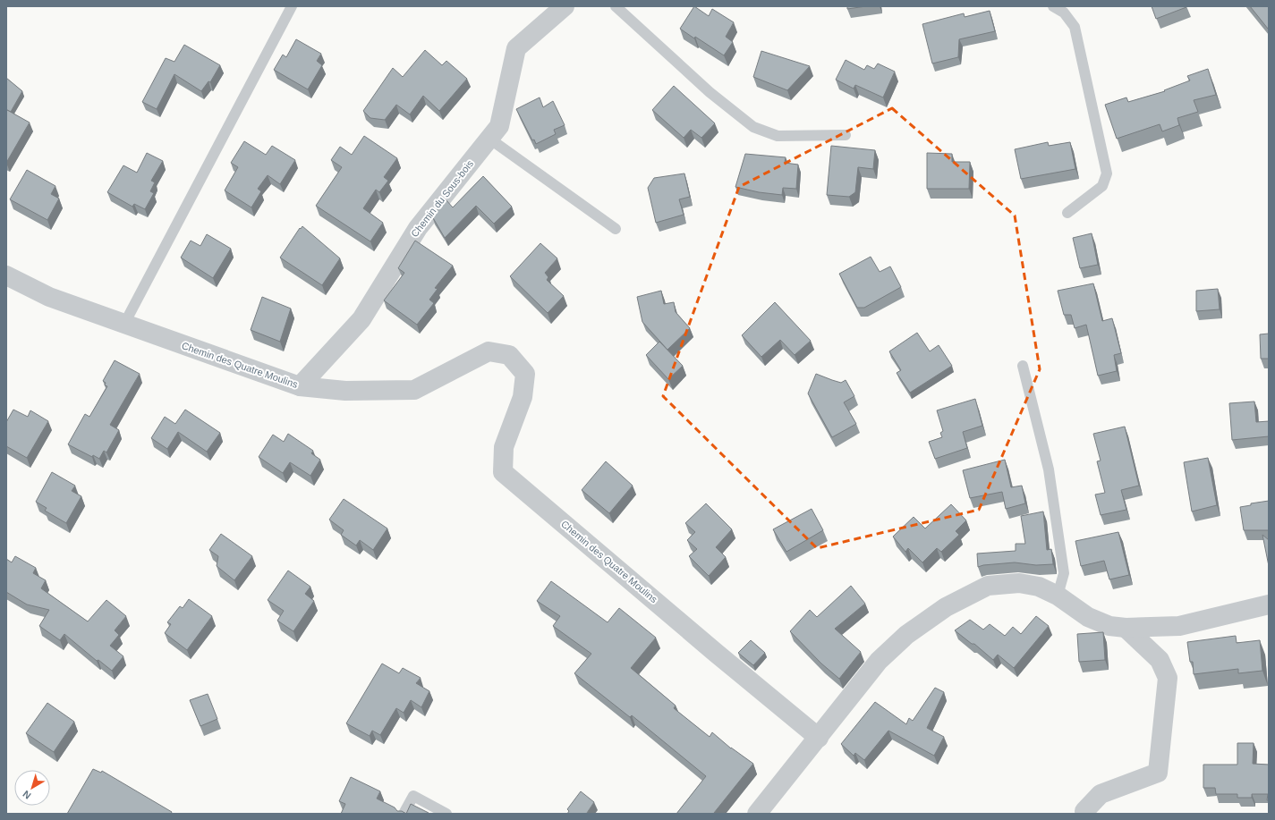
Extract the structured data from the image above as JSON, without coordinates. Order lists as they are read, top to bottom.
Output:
{
  "streets": {
    "street": ["Chemin du Sous-bois", "Chemin des Quatre Moulins"]
  },
  "crossings": [
    ["Chemin du Sous-bois", "Chemin des Quatre Moulins"]
  ],
  "north": "bottom left"
}
